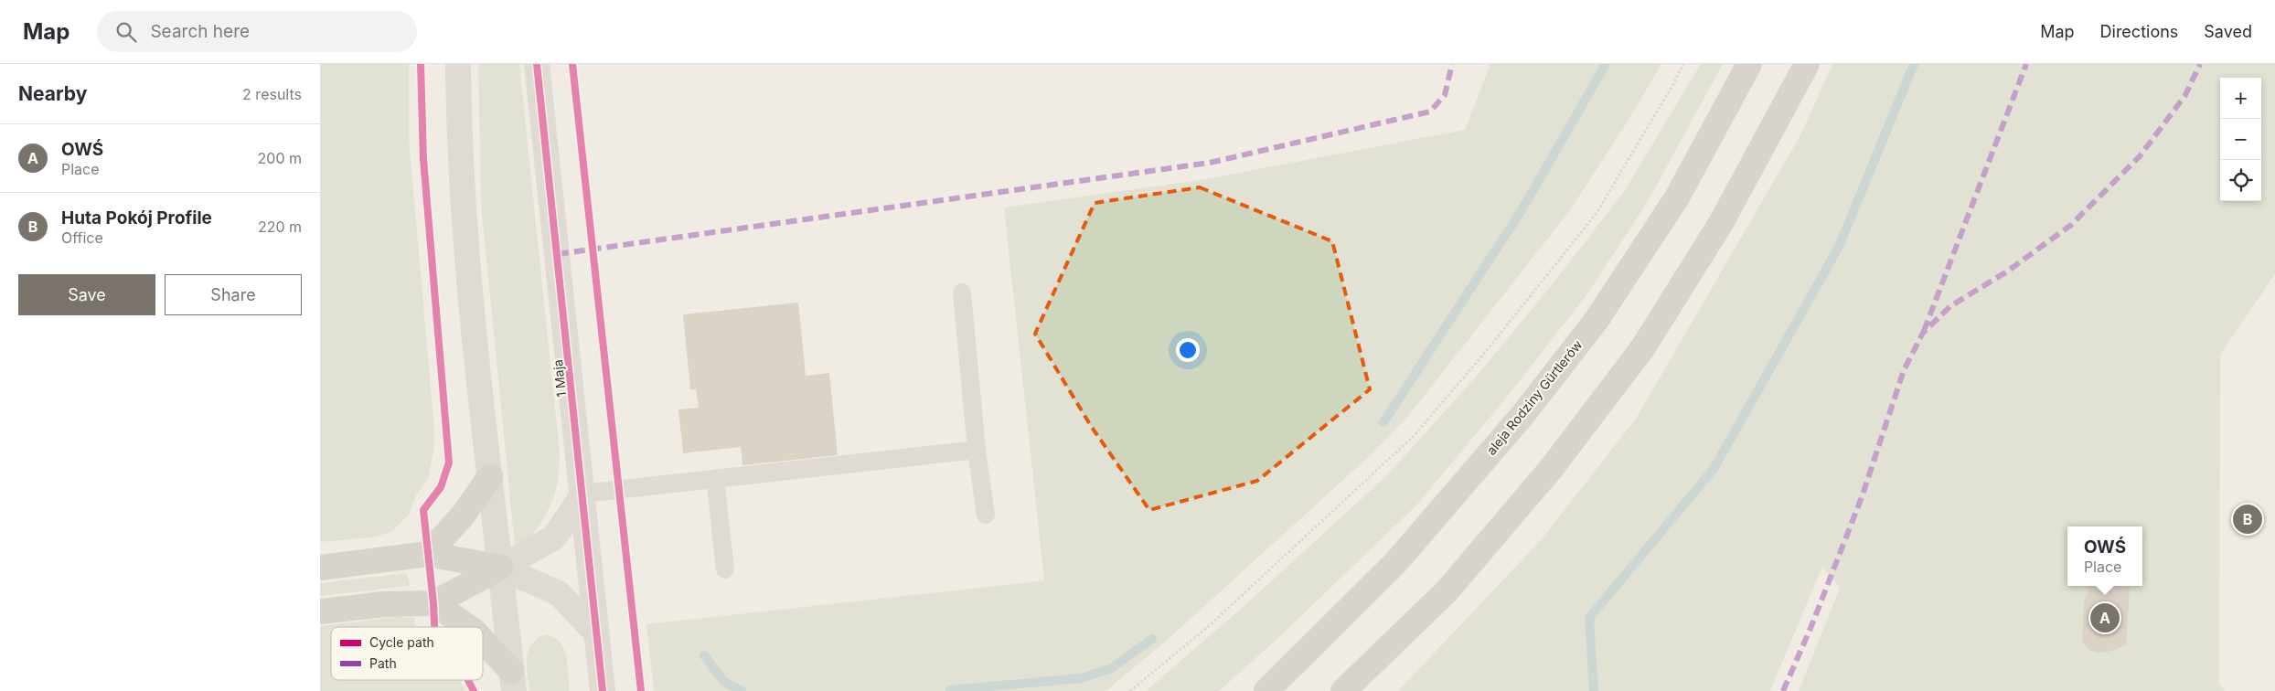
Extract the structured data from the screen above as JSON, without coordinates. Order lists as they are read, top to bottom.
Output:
{
  "streets": {
    "main road": ["aleja Rodziny Gürtlerów"],
    "street": ["1 Maja"]
  },
  "legend": ["Cycle path", "Path"],
  "page": {
    "header": "Map",
    "search": "Search here",
    "nav": ["Map", "Directions", "Saved"],
    "heading": ["Nearby", "2 results"],
    "map_buttons": ["+", "−"],
    "list": [
      {
        "mark": "A",
        "name": "OWŚ",
        "note": "Place",
        "value": "200 m"
      },
      {
        "mark": "B",
        "name": "Huta Pokój Profile",
        "note": "Office",
        "value": "220 m"
      }
    ],
    "buttons": ["Save", "Share"],
    "pins": ["B", "A"],
    "popup": ["OWŚ", "Place"]
  }
}
